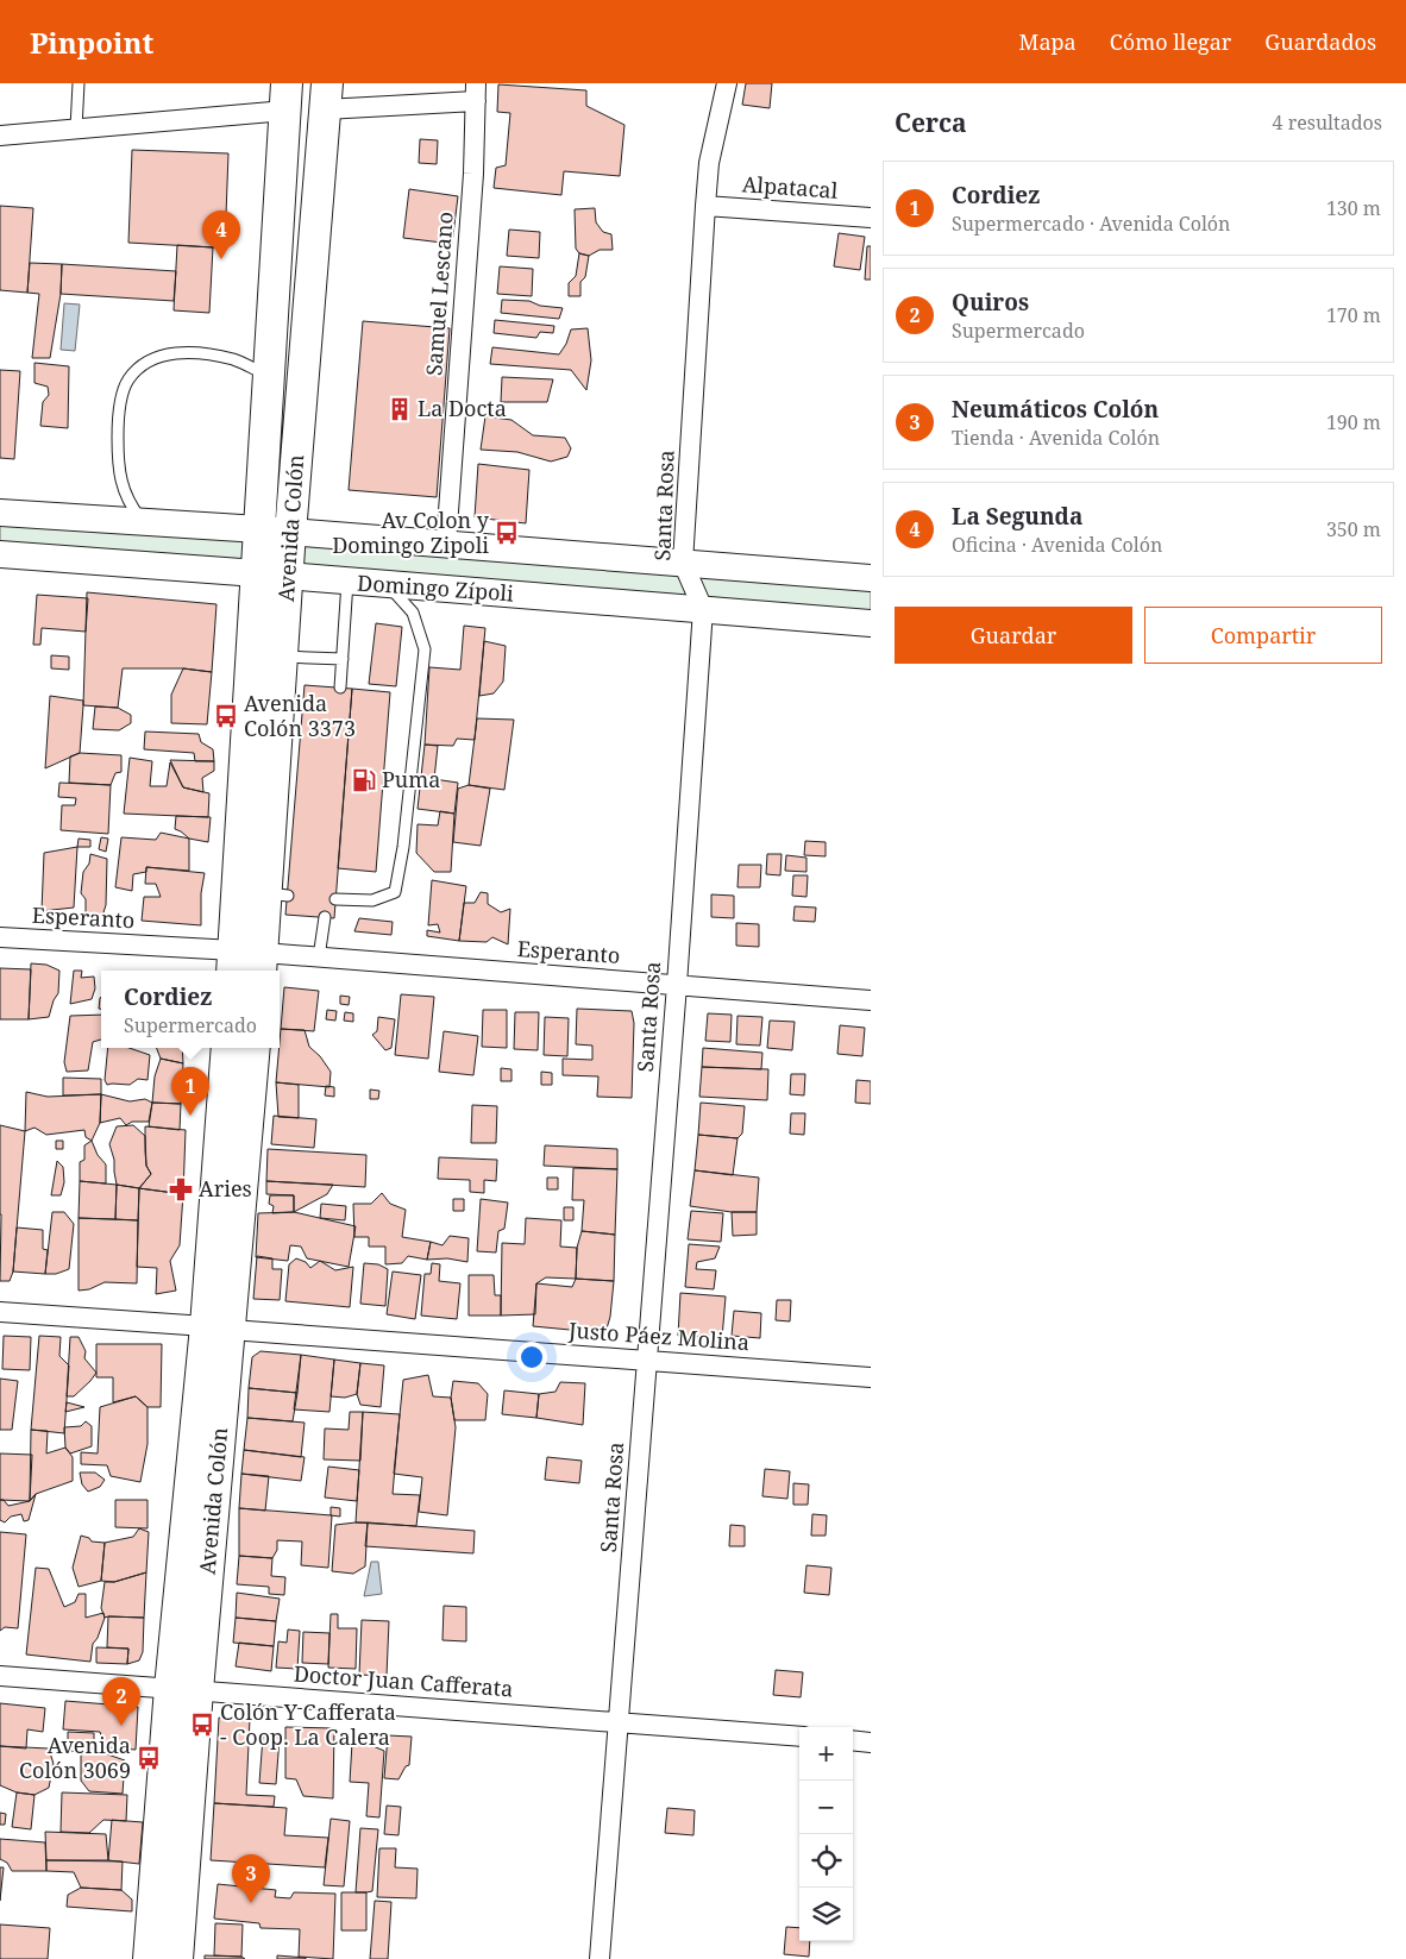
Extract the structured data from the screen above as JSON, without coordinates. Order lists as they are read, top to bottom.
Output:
{
  "streets": {
    "main road": ["Avenida Colón", "Domingo Zípoli"],
    "street": [
      "Alpatacal",
      "Samuel Lescano",
      "Santa Rosa",
      "Esperanto",
      "Justo Páez Molina",
      "Doctor Juan Cafferata"
    ]
  },
  "crossings": [
    ["Alpatacal", "Santa Rosa"],
    ["Santa Rosa", "Domingo Zípoli"],
    ["Santa Rosa", "Esperanto"],
    ["Santa Rosa", "Justo Páez Molina"],
    ["Santa Rosa", "Doctor Juan Cafferata"],
    ["Avenida Colón", "Domingo Zípoli"],
    ["Avenida Colón", "Esperanto"],
    ["Avenida Colón", "Justo Páez Molina"],
    ["Avenida Colón", "Doctor Juan Cafferata"]
  ],
  "places": {
    "building": ["La Docta"],
    "bus stop": [
      "Av Colon y Domingo Zipoli",
      "Avenida Colón 3373",
      "Colón Y Cafferata - Coop. La Calera",
      "Avenida Colón 3069"
    ],
    "fuel station": ["Puma"],
    "pharmacy": ["Aries"]
  },
  "page": {
    "header": "Pinpoint",
    "nav": ["Mapa", "Cómo llegar", "Guardados"],
    "heading": ["Cerca", "4 resultados"],
    "list": [
      {
        "mark": "1",
        "name": "Cordiez",
        "note": "Supermercado · Avenida Colón",
        "value": "130 m"
      },
      {
        "mark": "2",
        "name": "Quiros",
        "note": "Supermercado",
        "value": "170 m"
      },
      {
        "mark": "3",
        "name": "Neumáticos Colón",
        "note": "Tienda · Avenida Colón",
        "value": "190 m"
      },
      {
        "mark": "4",
        "name": "La Segunda",
        "note": "Oficina · Avenida Colón",
        "value": "350 m"
      }
    ],
    "pins": [
      "4",
      "1",
      "2",
      "3"
    ],
    "buttons": ["Guardar", "Compartir"],
    "popup": ["Cordiez", "Supermercado"],
    "map_buttons": ["+", "−"]
  }
}
